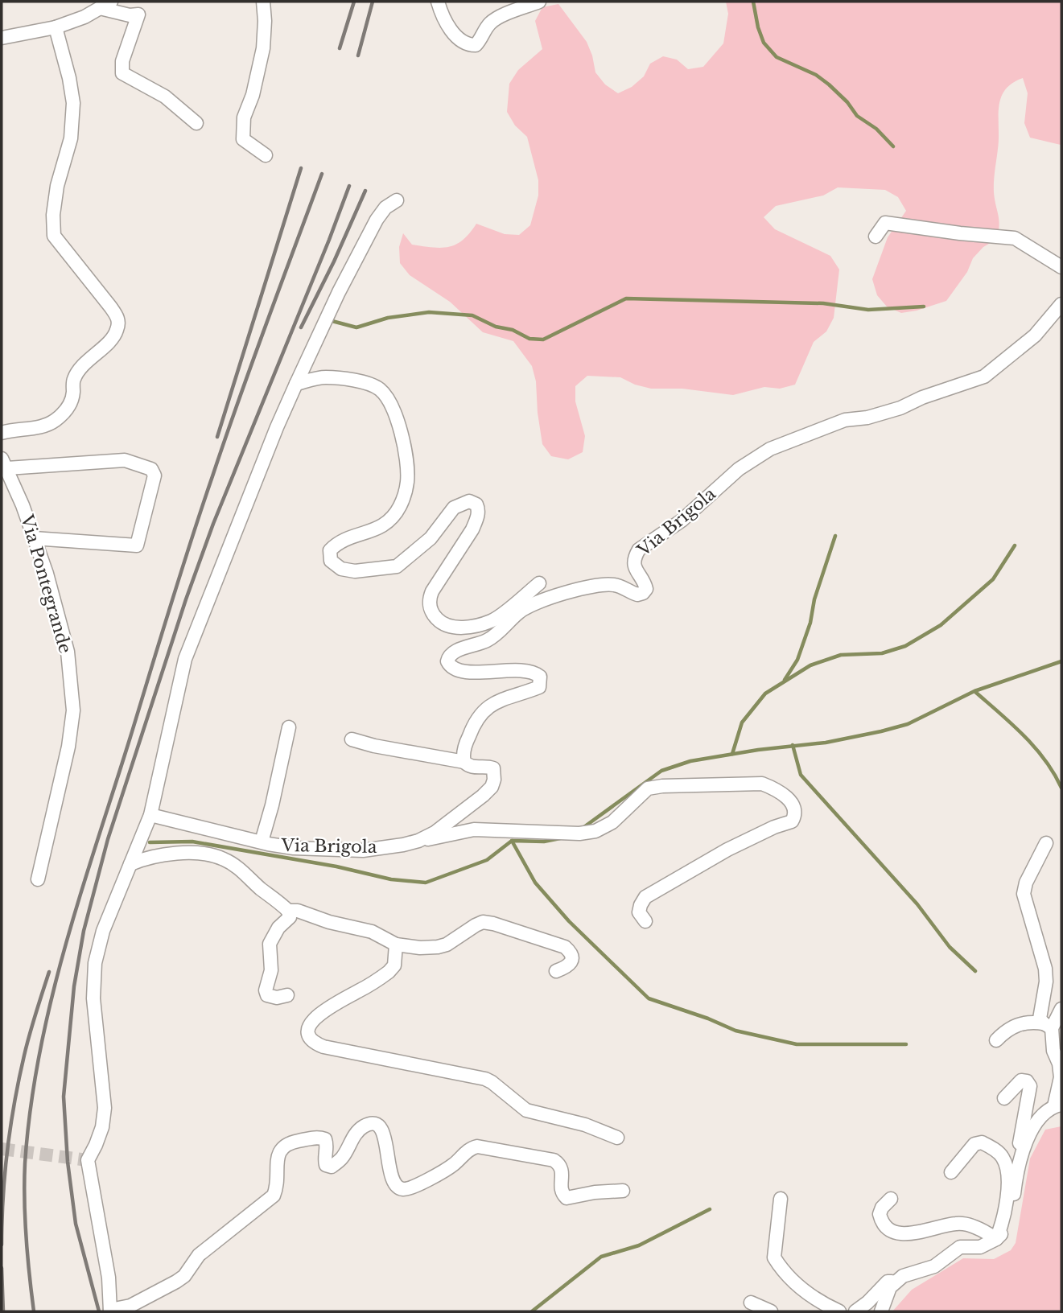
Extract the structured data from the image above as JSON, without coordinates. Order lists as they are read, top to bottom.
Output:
{
  "streets": {
    "street": ["Via Brigola", "Via Pontegrande"]
  }
}
